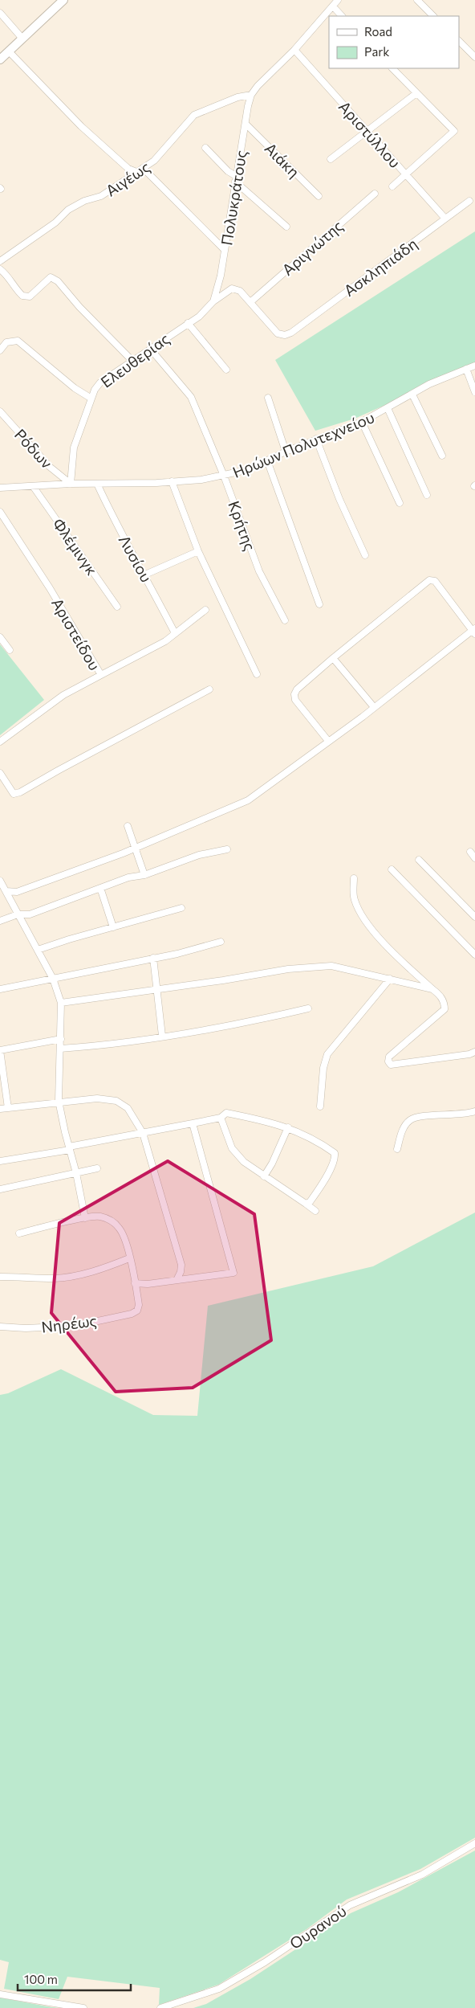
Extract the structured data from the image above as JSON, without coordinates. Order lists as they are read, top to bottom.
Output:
{
  "streets": {
    "street": [
      "Αριστύλλου",
      "Αιάκη",
      "Αιγέως",
      "Πολυκράτους",
      "Αριγνώτης",
      "Ασκληπιάδη",
      "Ελευθερίας",
      "Ηρώων Πολυτεχνείου",
      "Ρόδων",
      "Κρήτης",
      "Φλέμινγκ",
      "Λυσίου",
      "Αριστείδου",
      "Νηρέως",
      "Ουρανού"
    ]
  },
  "crossings": [
    ["Αριστύλλου", "Ασκληπιάδη"],
    ["Αιάκη", "Πολυκράτους"],
    ["Αιγέως", "Πολυκράτους"],
    ["Πολυκράτους", "Ελευθερίας"],
    ["Αριγνώτης", "Ασκληπιάδη"],
    ["Αριγνώτης", "Ελευθερίας"],
    ["Ασκληπιάδη", "Ελευθερίας"],
    ["Ελευθερίας", "Ηρώων Πολυτεχνείου"],
    ["Ελευθερίας", "Ρόδων"],
    ["Ελευθερίας", "Κρήτης"],
    ["Ηρώων Πολυτεχνείου", "Ρόδων"],
    ["Ηρώων Πολυτεχνείου", "Κρήτης"],
    ["Ηρώων Πολυτεχνείου", "Φλέμινγκ"],
    ["Ηρώων Πολυτεχνείου", "Λυσίου"]
  ],
  "legend": ["Road", "Park"],
  "scale_bar": "100 m"
}
